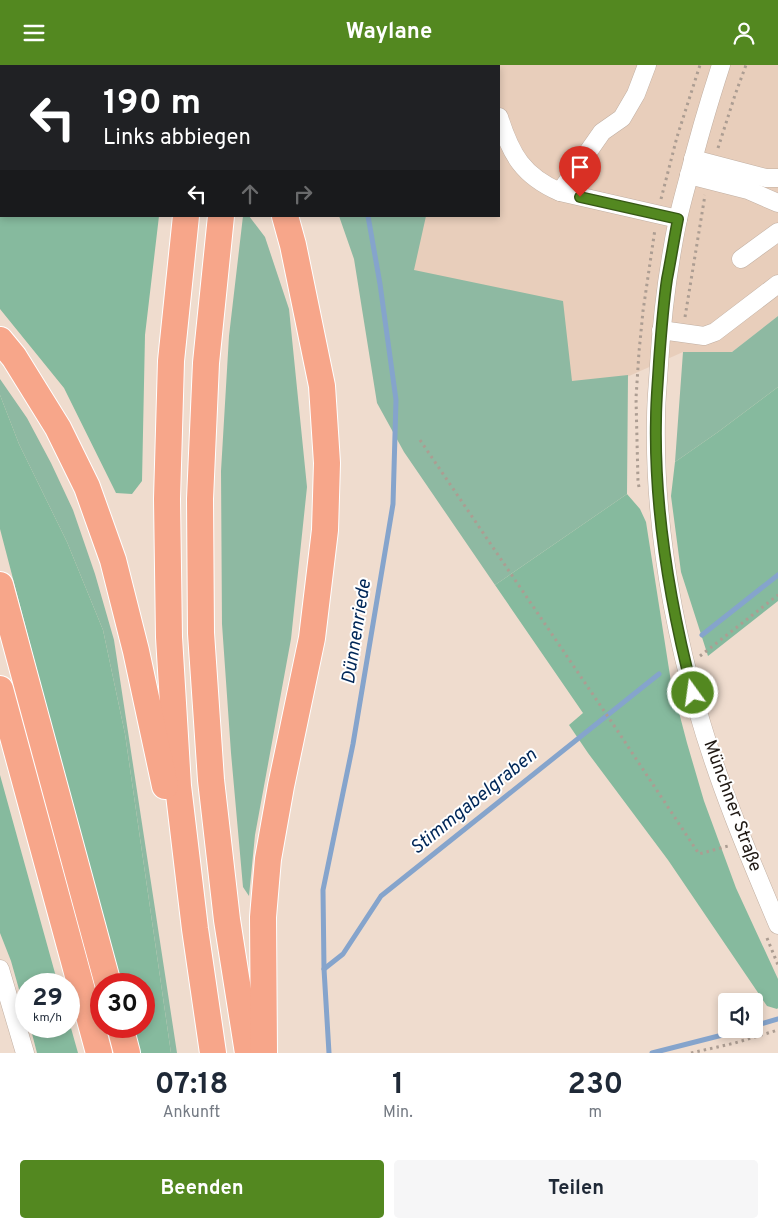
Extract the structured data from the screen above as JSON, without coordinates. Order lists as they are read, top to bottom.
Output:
{
  "streets": {
    "street": ["Münchner Straße"]
  },
  "water": ["Dünnenriede", "Stimmgabelgraben"],
  "page": {
    "header": "Waylane",
    "turn": ["190 m", "Links abbiegen"],
    "speed": "29 km/h",
    "limit": "30",
    "eta": [
      "07:18",
      "Ankunft",
      "1",
      "Min.",
      "230",
      "m"
    ],
    "buttons": ["Beenden", "Teilen"]
  }
}
